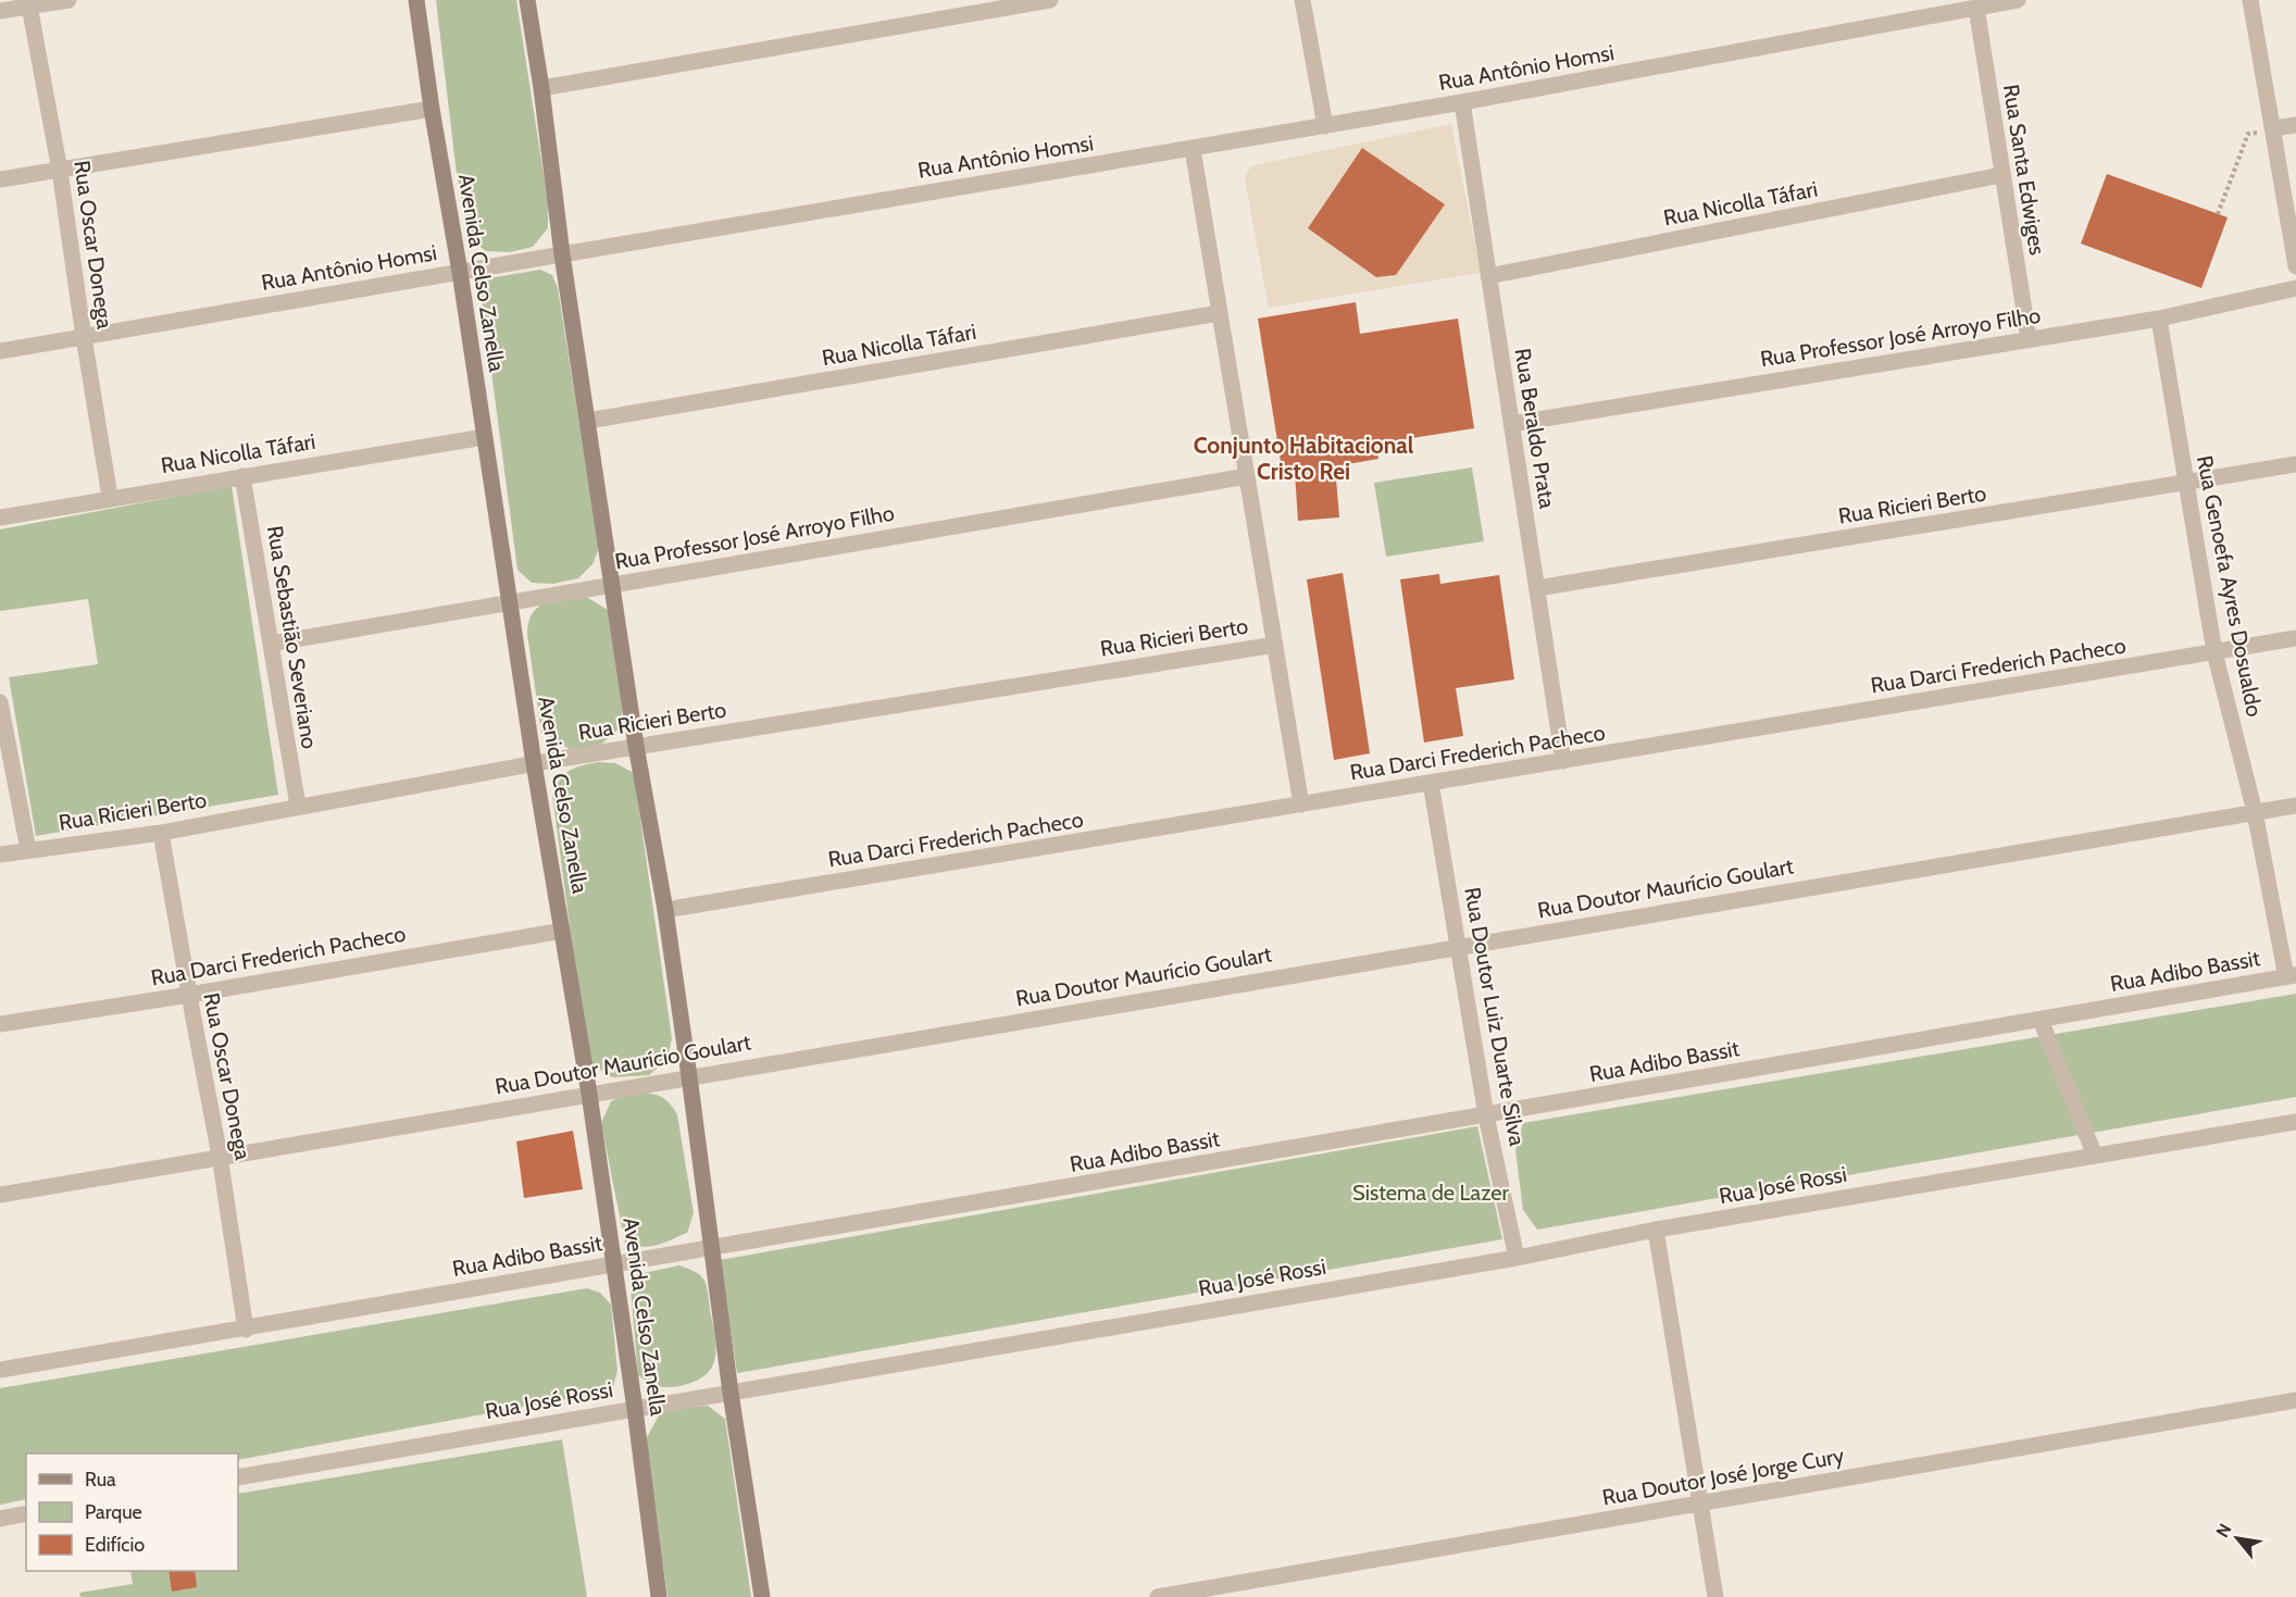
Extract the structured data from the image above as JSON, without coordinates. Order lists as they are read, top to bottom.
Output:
{
  "streets": {
    "street": [
      "Rua Antônio Homsi",
      "Rua Santa Edwiges",
      "Rua Nicolla Táfari",
      "Rua Oscar Donega",
      "Avenida Celso Zanella",
      "Rua Professor José Arroyo Filho",
      "Rua Beraldo Prata",
      "Rua Ricieri Berto",
      "Rua Genoefa Ayres Dosualdo",
      "Rua Sebastião Severiano",
      "Rua Darci Frederich Pacheco",
      "Rua Doutor Maurício Goulart",
      "Rua Adibo Bassit",
      "Rua Doutor Luiz Duarte Silva",
      "Rua José Rossi",
      "Rua Doutor José Jorge Cury"
    ]
  },
  "crossings": [
    ["Rua Antônio Homsi", "Rua Santa Edwiges"],
    ["Rua Antônio Homsi", "Rua Oscar Donega"],
    ["Rua Antônio Homsi", "Avenida Celso Zanella"],
    ["Rua Antônio Homsi", "Rua Beraldo Prata"],
    ["Rua Santa Edwiges", "Rua Nicolla Táfari"],
    ["Rua Santa Edwiges", "Rua Professor José Arroyo Filho"],
    ["Rua Nicolla Táfari", "Rua Oscar Donega"],
    ["Rua Nicolla Táfari", "Avenida Celso Zanella"],
    ["Rua Nicolla Táfari", "Rua Beraldo Prata"],
    ["Rua Nicolla Táfari", "Rua Sebastião Severiano"],
    ["Rua Oscar Donega", "Rua Ricieri Berto"],
    ["Rua Oscar Donega", "Rua Darci Frederich Pacheco"],
    ["Rua Oscar Donega", "Rua Doutor Maurício Goulart"],
    ["Rua Oscar Donega", "Rua Adibo Bassit"],
    ["Avenida Celso Zanella", "Rua Professor José Arroyo Filho"],
    ["Avenida Celso Zanella", "Rua Ricieri Berto"],
    ["Avenida Celso Zanella", "Rua Darci Frederich Pacheco"],
    ["Avenida Celso Zanella", "Rua Doutor Maurício Goulart"],
    ["Avenida Celso Zanella", "Rua Adibo Bassit"],
    ["Avenida Celso Zanella", "Rua José Rossi"],
    ["Rua Professor José Arroyo Filho", "Rua Beraldo Prata"],
    ["Rua Professor José Arroyo Filho", "Rua Genoefa Ayres Dosualdo"],
    ["Rua Professor José Arroyo Filho", "Rua Sebastião Severiano"],
    ["Rua Beraldo Prata", "Rua Ricieri Berto"],
    ["Rua Beraldo Prata", "Rua Darci Frederich Pacheco"],
    ["Rua Ricieri Berto", "Rua Genoefa Ayres Dosualdo"],
    ["Rua Ricieri Berto", "Rua Sebastião Severiano"],
    ["Rua Genoefa Ayres Dosualdo", "Rua Darci Frederich Pacheco"],
    ["Rua Genoefa Ayres Dosualdo", "Rua Doutor Maurício Goulart"],
    ["Rua Genoefa Ayres Dosualdo", "Rua Adibo Bassit"],
    ["Rua Darci Frederich Pacheco", "Rua Doutor Luiz Duarte Silva"],
    ["Rua Doutor Maurício Goulart", "Rua Doutor Luiz Duarte Silva"],
    ["Rua Adibo Bassit", "Rua Doutor Luiz Duarte Silva"],
    ["Rua Doutor Luiz Duarte Silva", "Rua José Rossi"]
  ],
  "districts": ["Conjunto Habitacional Cristo Rei"],
  "parks": ["Sistema de Lazer"],
  "legend": ["Rua", "Parque", "Edifício"],
  "north": "top left"
}
